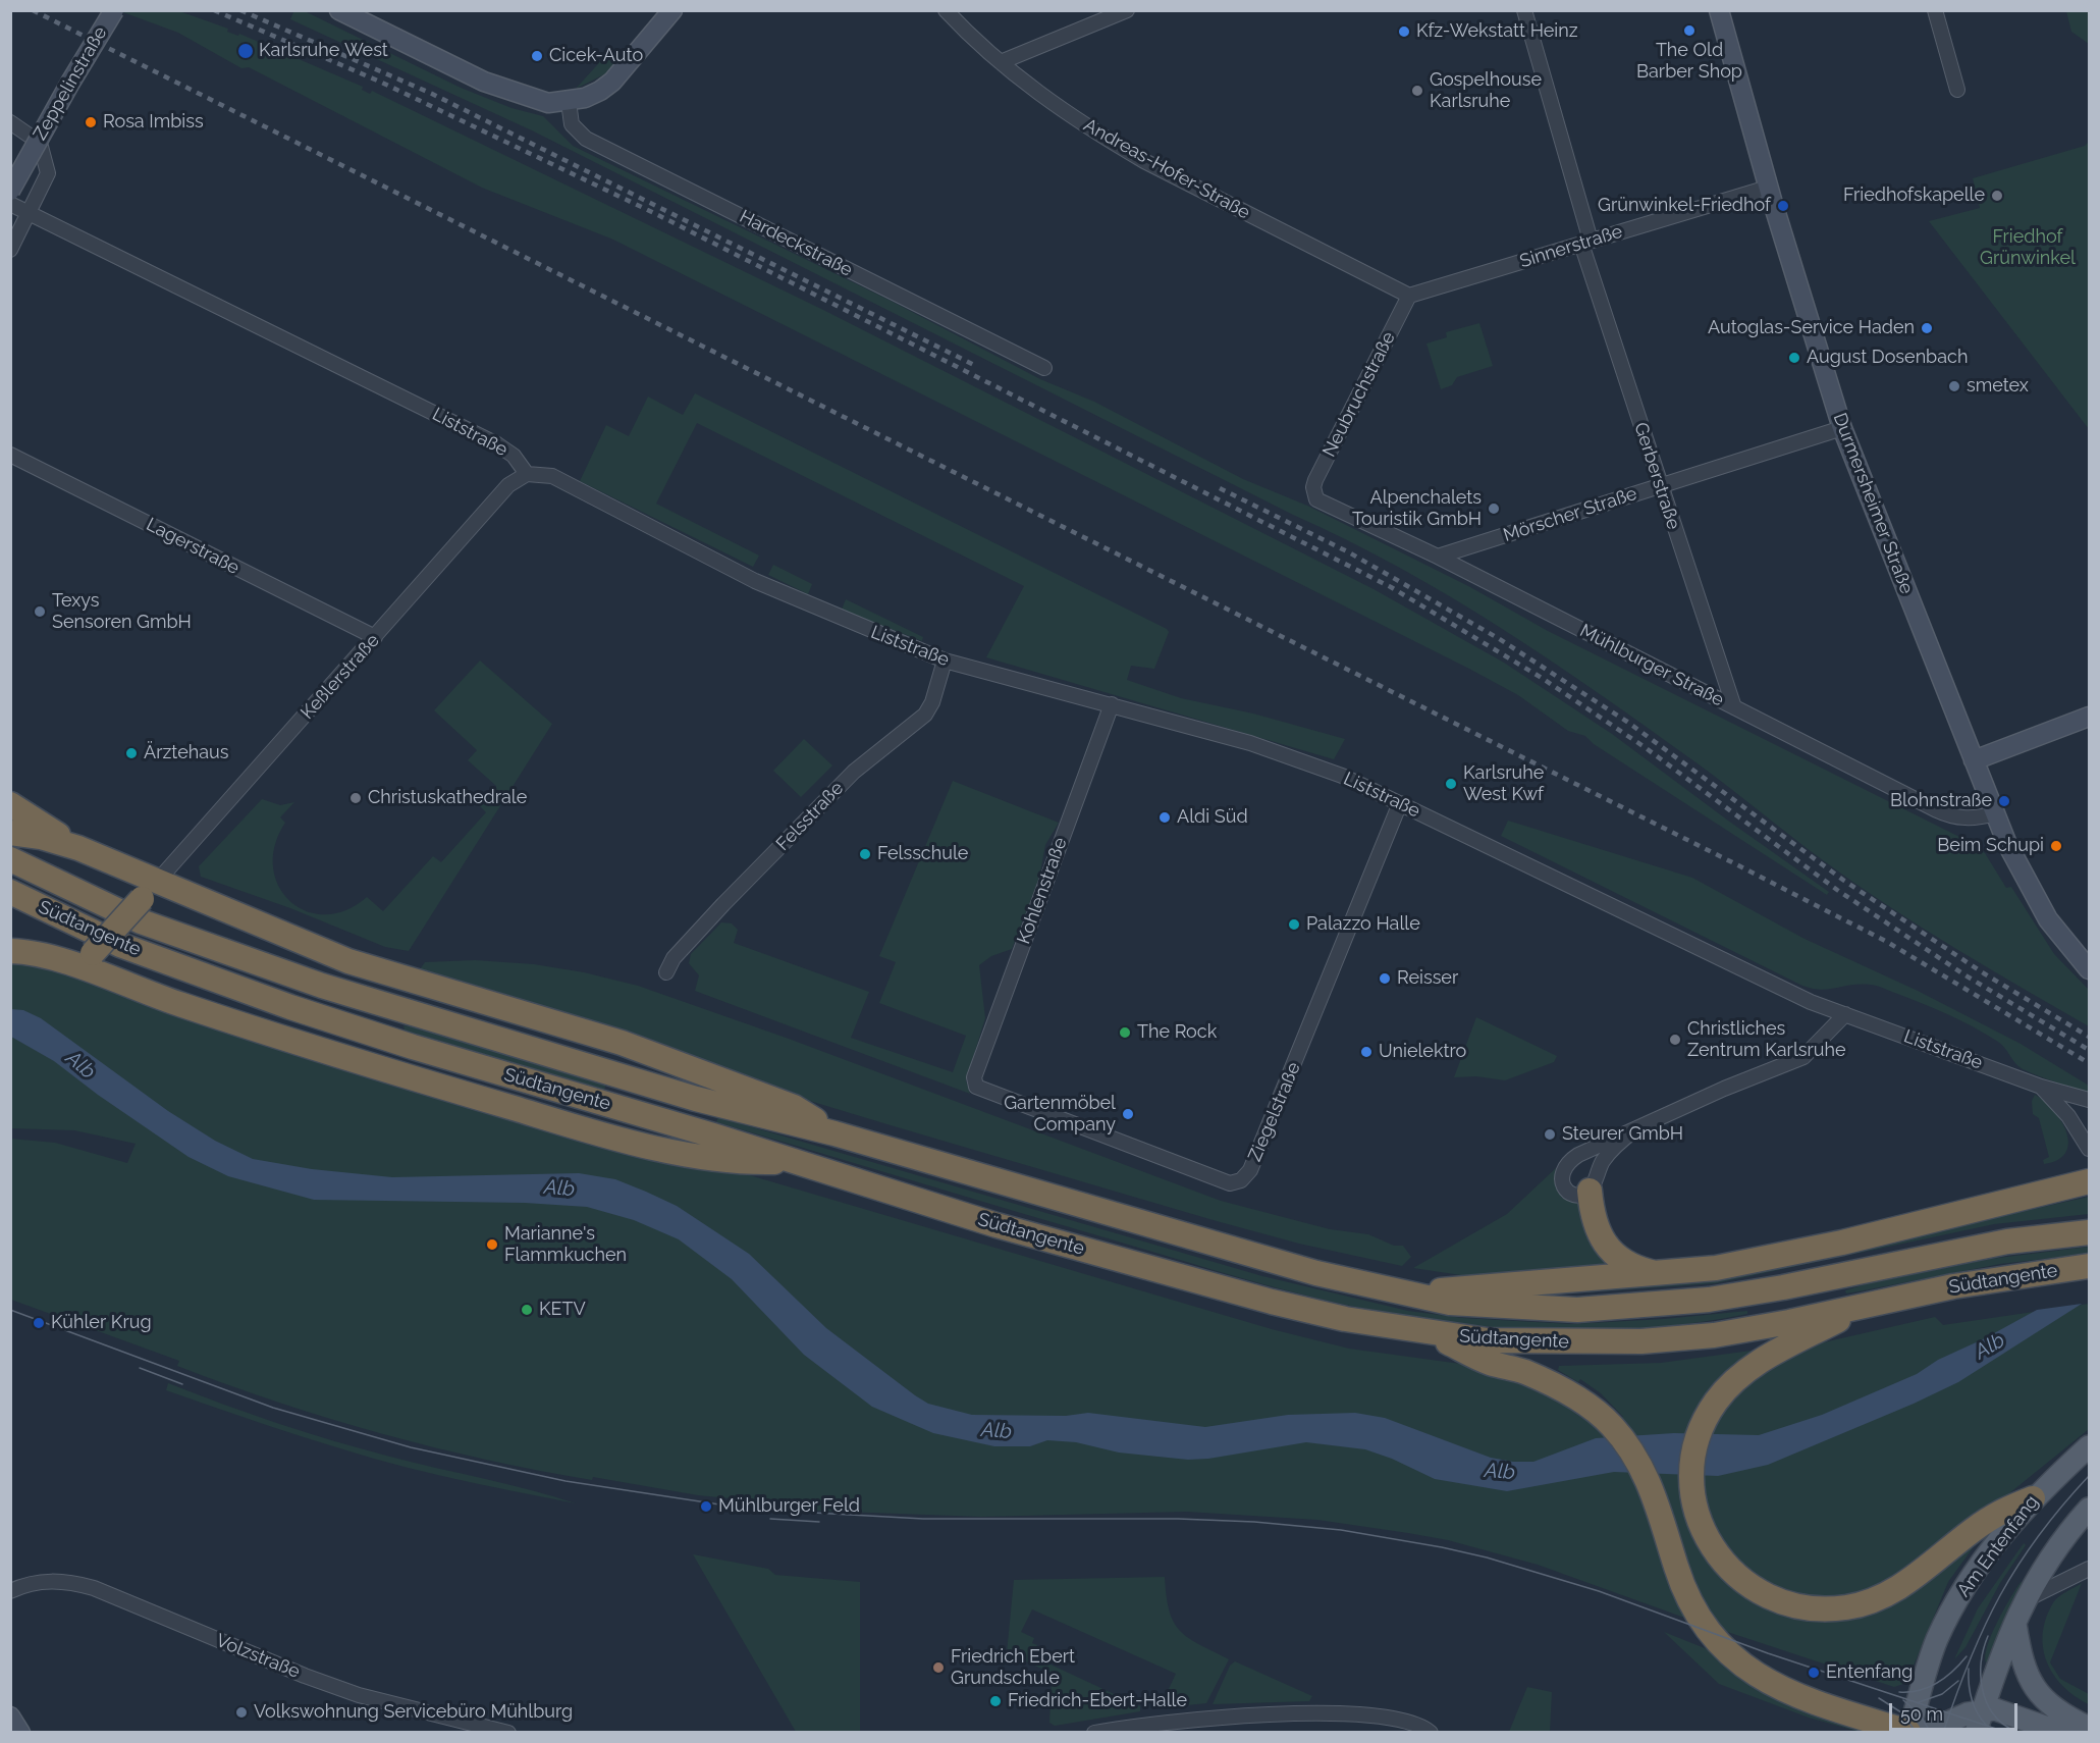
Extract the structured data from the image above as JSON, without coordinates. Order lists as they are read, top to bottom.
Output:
{
  "streets": {
    "highway": ["Südtangente"],
    "main road": ["Am Entenfang"],
    "street": [
      "Zeppelinstraße",
      "Andreas-Hofer-Straße",
      "Hardeckstraße",
      "Sinnerstraße",
      "Neubruchstraße",
      "Liststraße",
      "Gerberstraße",
      "Durmersheimer Straße",
      "Mörscher Straße",
      "Lagerstraße",
      "Mühlburger Straße",
      "Keßlerstraße",
      "Felsstraße",
      "Kohlenstraße",
      "Ziegelstraße",
      "Volzstraße"
    ]
  },
  "crossings": [
    ["Andreas-Hofer-Straße", "Sinnerstraße"],
    ["Andreas-Hofer-Straße", "Neubruchstraße"],
    ["Sinnerstraße", "Neubruchstraße"],
    ["Sinnerstraße", "Gerberstraße"],
    ["Sinnerstraße", "Durmersheimer Straße"],
    ["Neubruchstraße", "Mühlburger Straße"],
    ["Liststraße", "Keßlerstraße"],
    ["Liststraße", "Felsstraße"],
    ["Liststraße", "Kohlenstraße"],
    ["Liststraße", "Ziegelstraße"],
    ["Gerberstraße", "Mörscher Straße"],
    ["Gerberstraße", "Mühlburger Straße"],
    ["Durmersheimer Straße", "Mörscher Straße"],
    ["Durmersheimer Straße", "Mühlburger Straße"],
    ["Mörscher Straße", "Mühlburger Straße"],
    ["Lagerstraße", "Keßlerstraße"],
    ["Kohlenstraße", "Ziegelstraße"]
  ],
  "water": ["Alb"],
  "parks": ["Friedhof Grünwinkel"],
  "places": [
    "The Old Barber Shop",
    "Kfz-Wekstatt Heinz",
    "Karlsruhe West",
    "Cicek-Auto",
    "Gospelhouse Karlsruhe",
    "Rosa Imbiss",
    "Friedhofskapelle",
    "Grünwinkel-Friedhof",
    "Autoglas-Service Haden",
    "August Dosenbach",
    "smetex",
    "Alpenchalets Touristik GmbH",
    "Texys Sensoren GmbH",
    "Ärztehaus",
    "Karlsruhe West Kwf",
    "Christuskathedrale",
    "Blohnstraße",
    "Aldi Süd",
    "Beim Schupi",
    "Felsschule",
    "Palazzo Halle",
    "Reisser",
    "The Rock",
    "Christliches Zentrum Karlsruhe",
    "Unielektro",
    "Gartenmöbel Company",
    "Steurer GmbH",
    "Marianne's Flammkuchen",
    "KETV",
    "Kühler Krug",
    "Mühlburger Feld",
    "Friedrich Ebert Grundschule",
    "Entenfang",
    "Friedrich-Ebert-Halle",
    "Volkswohnung Servicebüro Mühlburg"
  ],
  "scale_bar": "50 m"
}
